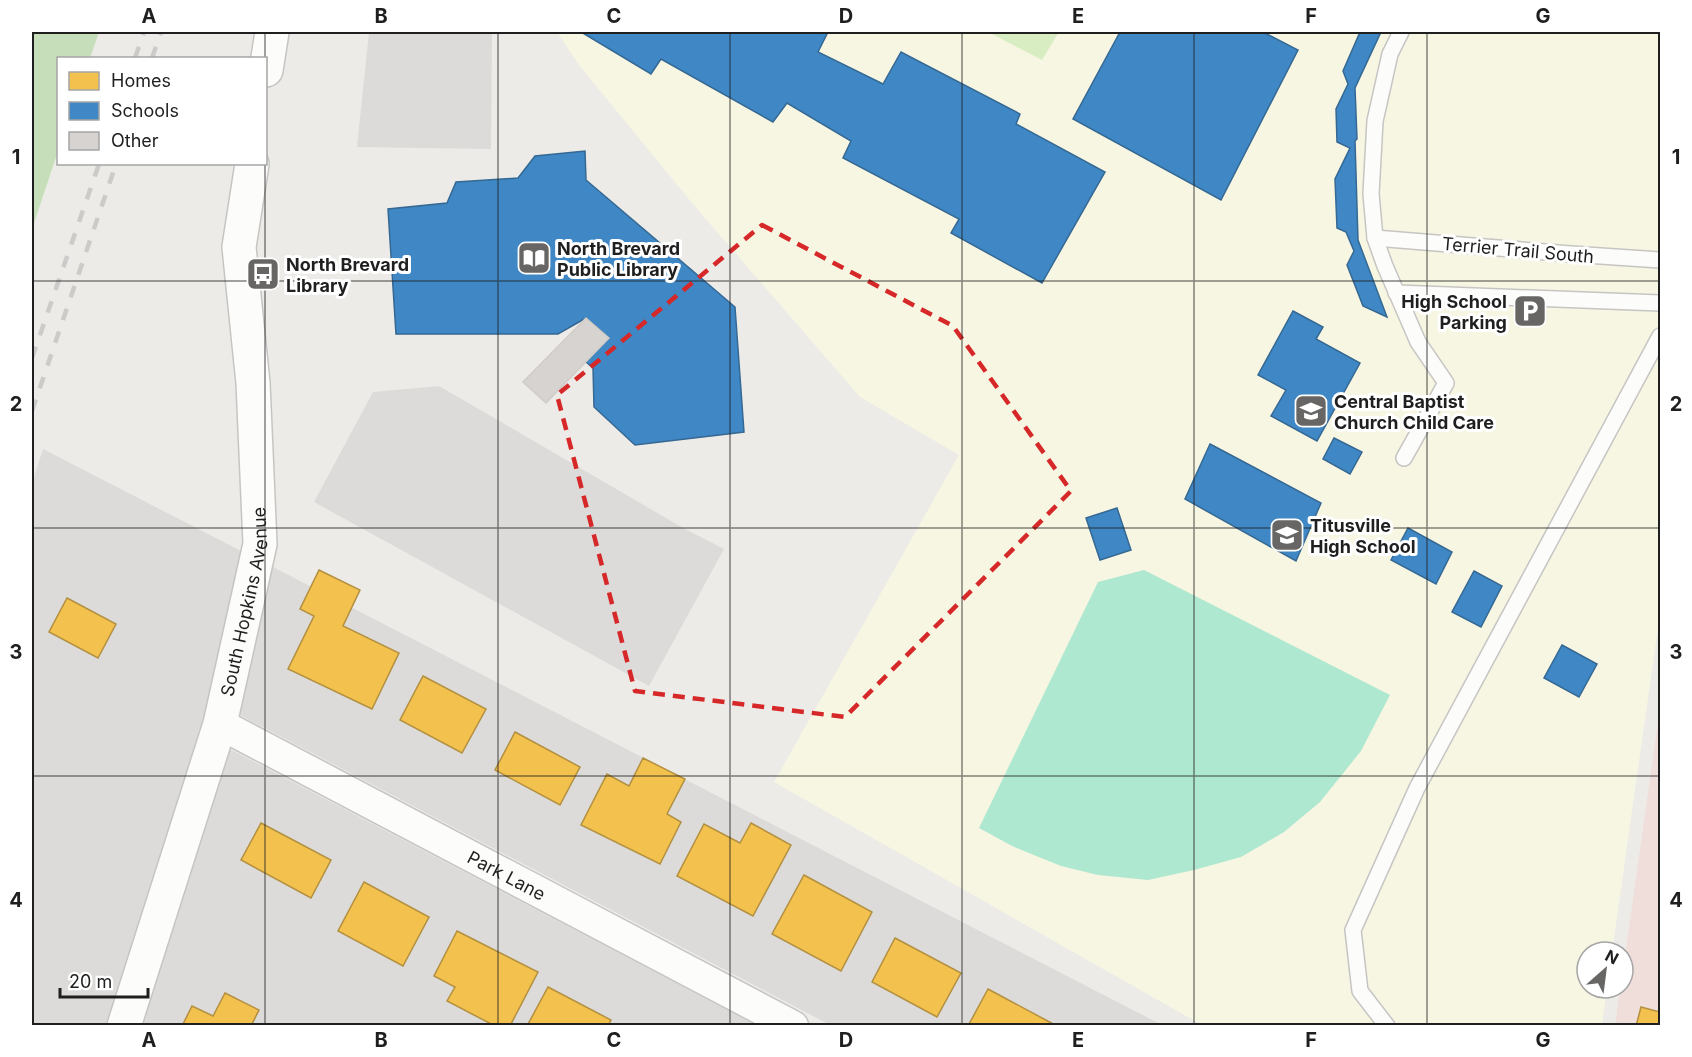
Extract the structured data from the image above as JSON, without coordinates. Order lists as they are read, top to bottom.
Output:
{
  "streets": {
    "street": ["South Hopkins Avenue", "Park Lane"],
    "lane": ["Terrier Trail South"]
  },
  "crossings": [
    ["South Hopkins Avenue", "Park Lane"]
  ],
  "places": {
    "library": ["North Brevard Public Library"],
    "bus stop": ["North Brevard Library"],
    "parking": ["High School Parking"],
    "school or university": ["Central Baptist Church Child Care", "Titusville High School"]
  },
  "legend": ["Homes", "Schools", "Other"],
  "scale_bar": "20 m",
  "north": "top right",
  "grid": {
    "columns": [
      "A",
      "B",
      "C",
      "D",
      "E",
      "F",
      "G"
    ],
    "rows": [
      "1",
      "2",
      "3",
      "4"
    ]
  }
}
